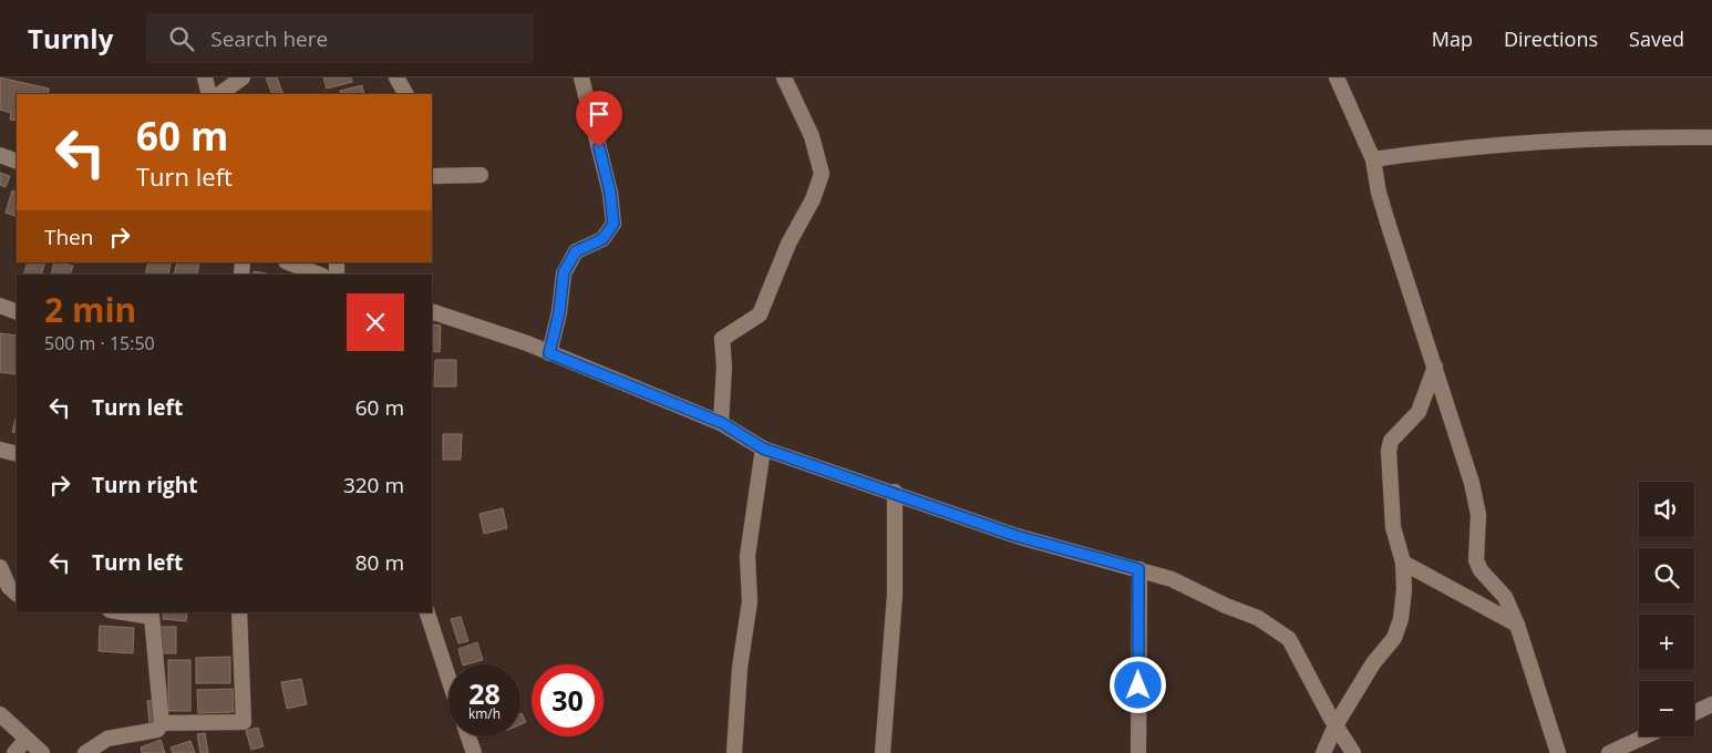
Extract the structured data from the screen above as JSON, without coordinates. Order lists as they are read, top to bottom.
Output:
{
  "page": {
    "header": "Turnly",
    "search": "Search here",
    "nav": ["Map", "Directions", "Saved"],
    "turn": ["60 m", "Turn left"],
    "then": "Then",
    "heading": ["2 min", "500 m · 15:50"],
    "list": [
      {
        "name": "Turn left",
        "value": "60 m"
      },
      {
        "name": "Turn right",
        "value": "320 m"
      },
      {
        "name": "Turn left",
        "value": "80 m"
      }
    ],
    "map_buttons": ["+", "−"],
    "speed": "28 km/h",
    "limit": "30"
  }
}
